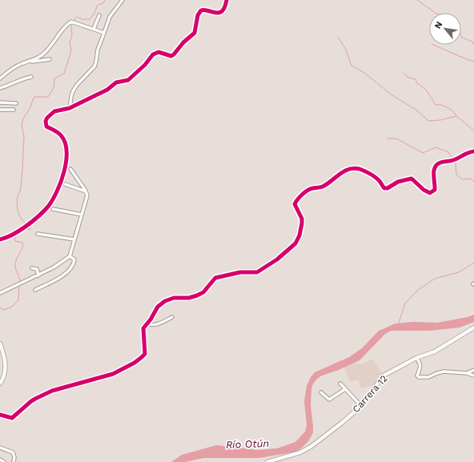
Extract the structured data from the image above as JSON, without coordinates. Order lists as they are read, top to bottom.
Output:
{
  "streets": {
    "street": ["Carrera 12"]
  },
  "water": ["Río Otún"],
  "north": "top left"
}
